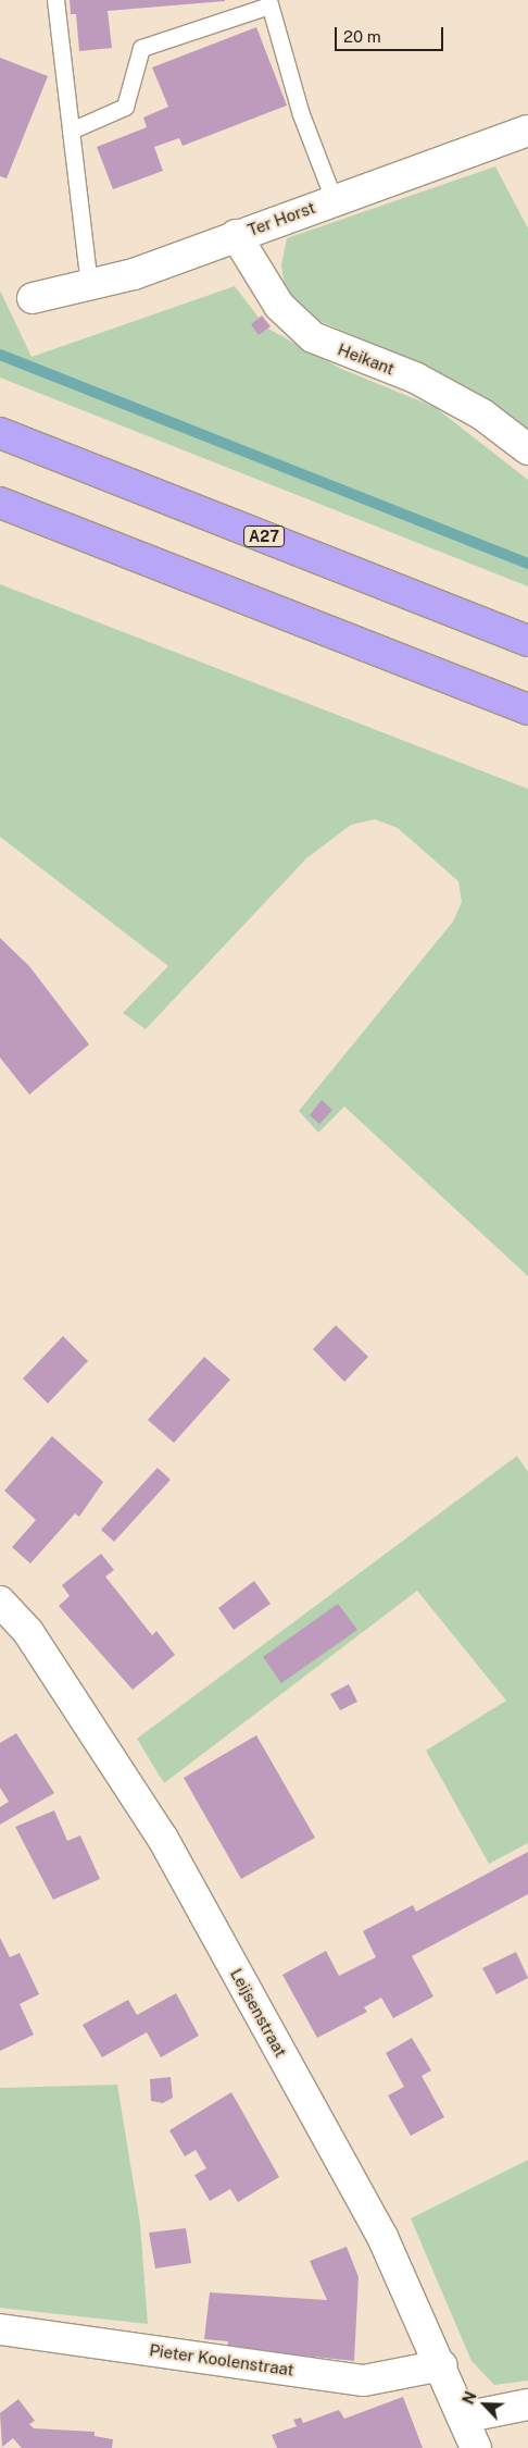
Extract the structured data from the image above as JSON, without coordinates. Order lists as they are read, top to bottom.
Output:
{
  "streets": {
    "highway": ["A27"],
    "street": [
      "Ter Horst",
      "Heikant",
      "Leijsenstraat",
      "Pieter Koolenstraat"
    ]
  },
  "crossings": [
    ["Ter Horst", "Heikant"],
    ["Leijsenstraat", "Pieter Koolenstraat"]
  ],
  "scale_bar": "20 m",
  "north": "top left"
}
